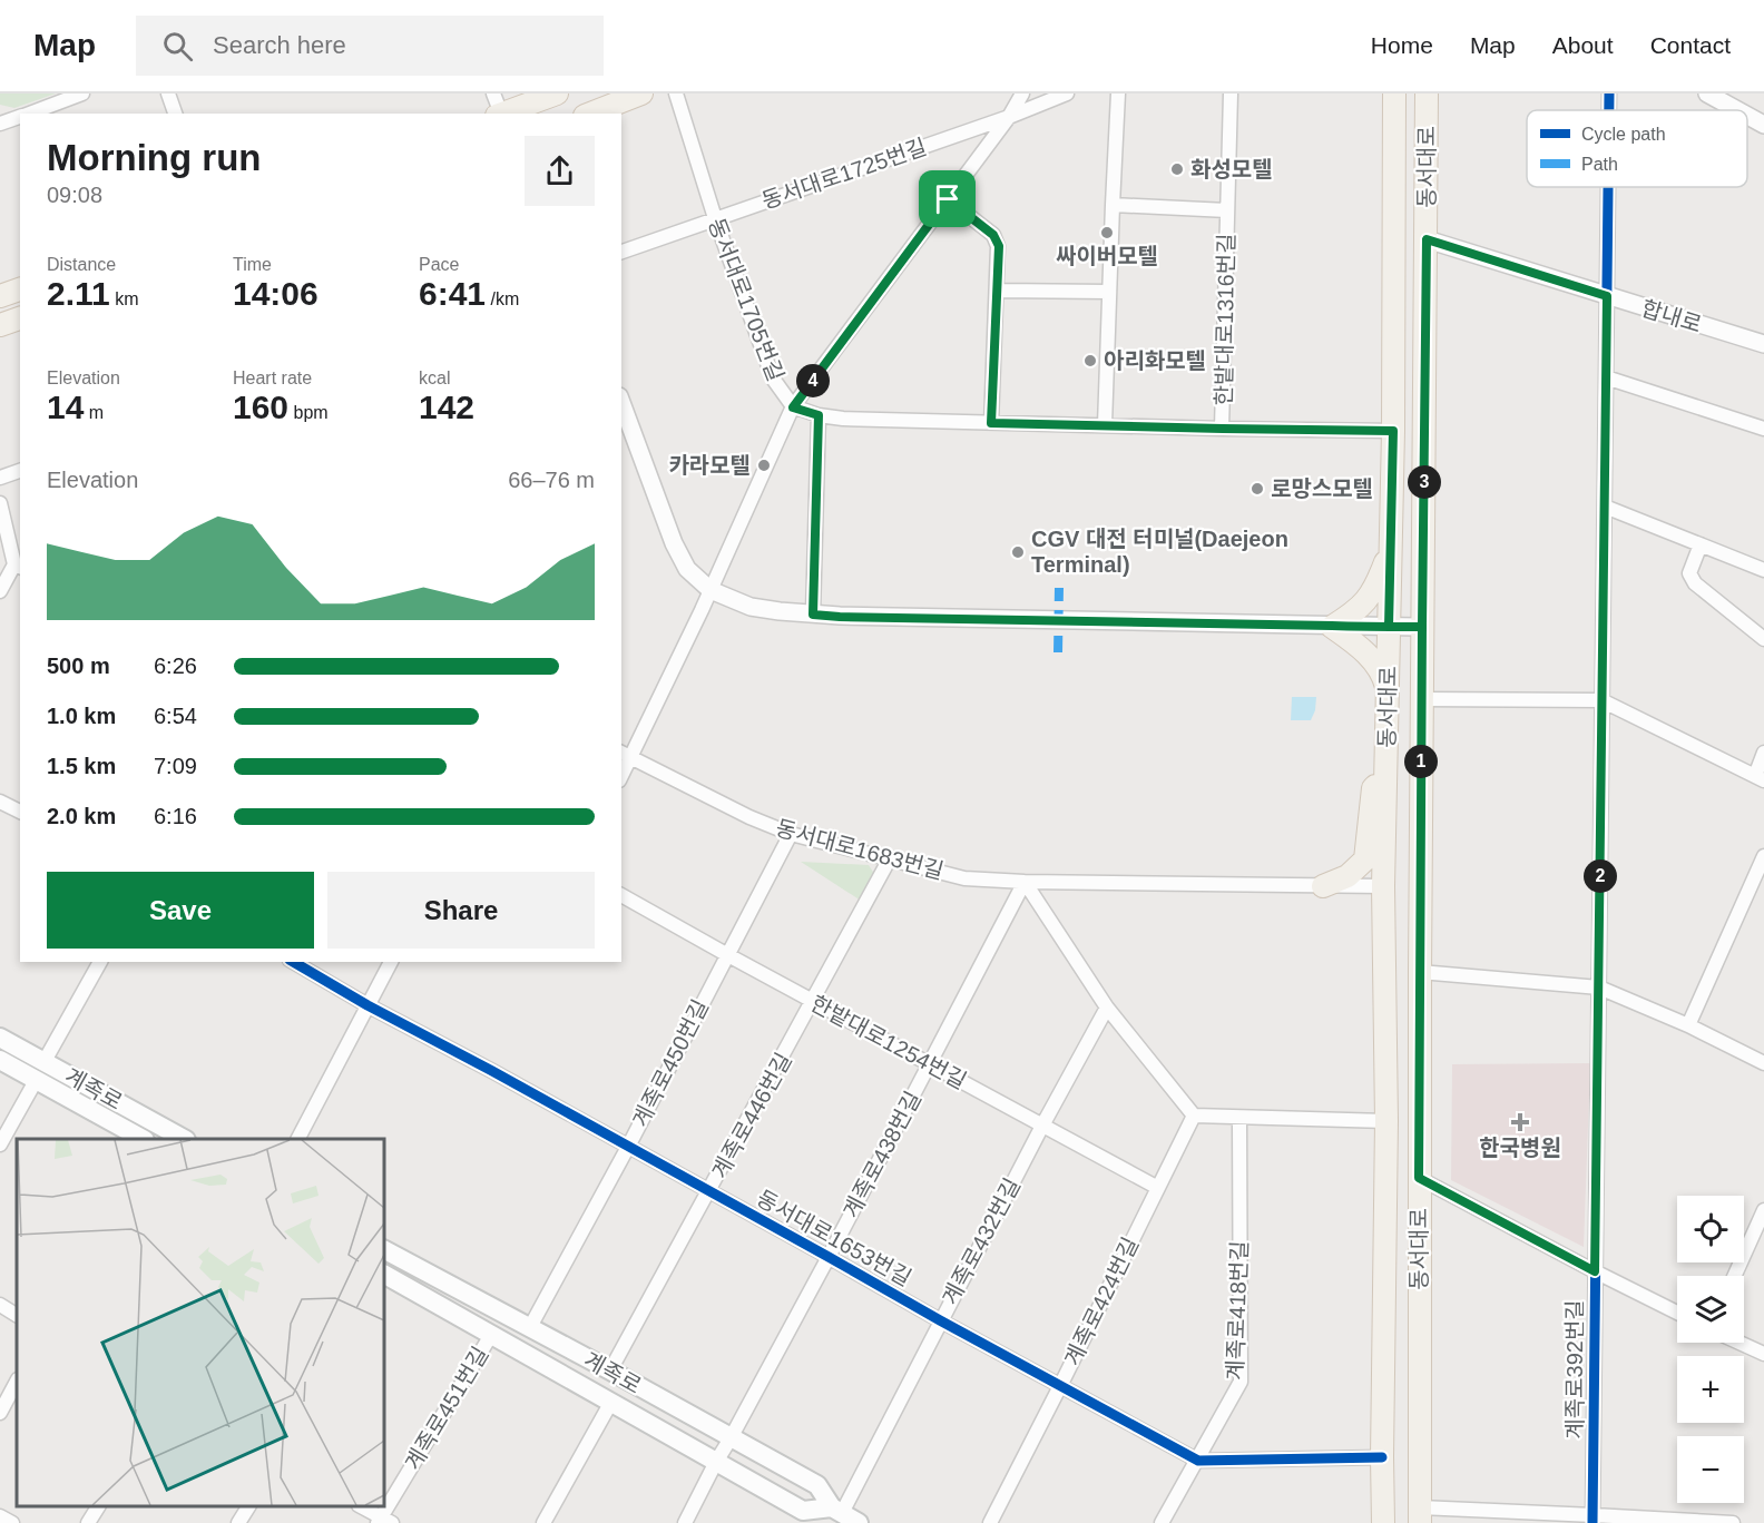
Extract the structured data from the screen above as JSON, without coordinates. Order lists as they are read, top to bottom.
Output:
{
  "streets": {
    "main road": ["동서대로", "계족로"],
    "street": [
      "동서대로1725번길",
      "동서대로1705번길",
      "합내로",
      "한밭대로1316번길",
      "동서대로1683번길",
      "한밭대로1254번길",
      "계족로450번길",
      "계족로446번길",
      "계족로438번길",
      "동서대로1653번길",
      "계족로432번길",
      "계족로424번길",
      "계족로418번길",
      "계족로392번길",
      "계족로451번길"
    ]
  },
  "crossings": [
    ["동서대로", "합내로"],
    ["동서대로", "동서대로1683번길"],
    ["동서대로", "동서대로1653번길"],
    ["동서대로1725번길", "동서대로1705번길"],
    ["합내로", "계족로392번길"],
    ["동서대로1683번길", "계족로450번길"],
    ["동서대로1683번길", "계족로446번길"],
    ["동서대로1683번길", "계족로438번길"],
    ["한밭대로1254번길", "계족로450번길"],
    ["한밭대로1254번길", "계족로446번길"],
    ["한밭대로1254번길", "계족로438번길"],
    ["한밭대로1254번길", "계족로432번길"],
    ["한밭대로1254번길", "계족로424번길"],
    ["계족로450번길", "계족로"],
    ["계족로450번길", "동서대로1653번길"],
    ["계족로", "계족로446번길"],
    ["계족로", "계족로438번길"],
    ["계족로", "계족로432번길"],
    ["계족로", "계족로451번길"],
    ["계족로446번길", "동서대로1653번길"],
    ["계족로438번길", "동서대로1653번길"],
    ["동서대로1653번길", "계족로432번길"],
    ["동서대로1653번길", "계족로424번길"],
    ["동서대로1653번길", "계족로418번길"]
  ],
  "places": {
    "other": [
      "화성모텔",
      "싸이버모텔",
      "아리화모텔",
      "카라모텔",
      "로망스모텔",
      "CGV 대전 터미널(Daejeon Terminal)"
    ],
    "health": ["한국병원"]
  },
  "legend": ["Cycle path", "Path"],
  "page": {
    "header": "Map",
    "search": "Search here",
    "nav": [
      "Home",
      "Map",
      "About",
      "Contact"
    ],
    "heading": ["Morning run", "09:08"],
    "stats": [
      ["Distance", "2.11 km"],
      ["Time", "14:06"],
      ["Pace", "6:41 /km"],
      ["Elevation", "14 m"],
      ["Heart rate", "160 bpm"],
      ["kcal", "142"]
    ],
    "pins": [
      "4",
      "3",
      "1",
      "2"
    ],
    "chart": ["Elevation", "66–76 m"],
    "list": [
      {
        "name": "500 m",
        "note": "6:26"
      },
      {
        "name": "1.0 km",
        "note": "6:54"
      },
      {
        "name": "1.5 km",
        "note": "7:09"
      },
      {
        "name": "2.0 km",
        "note": "6:16"
      }
    ],
    "buttons": ["Save", "Share"],
    "map_buttons": ["+", "−"]
  }
}
